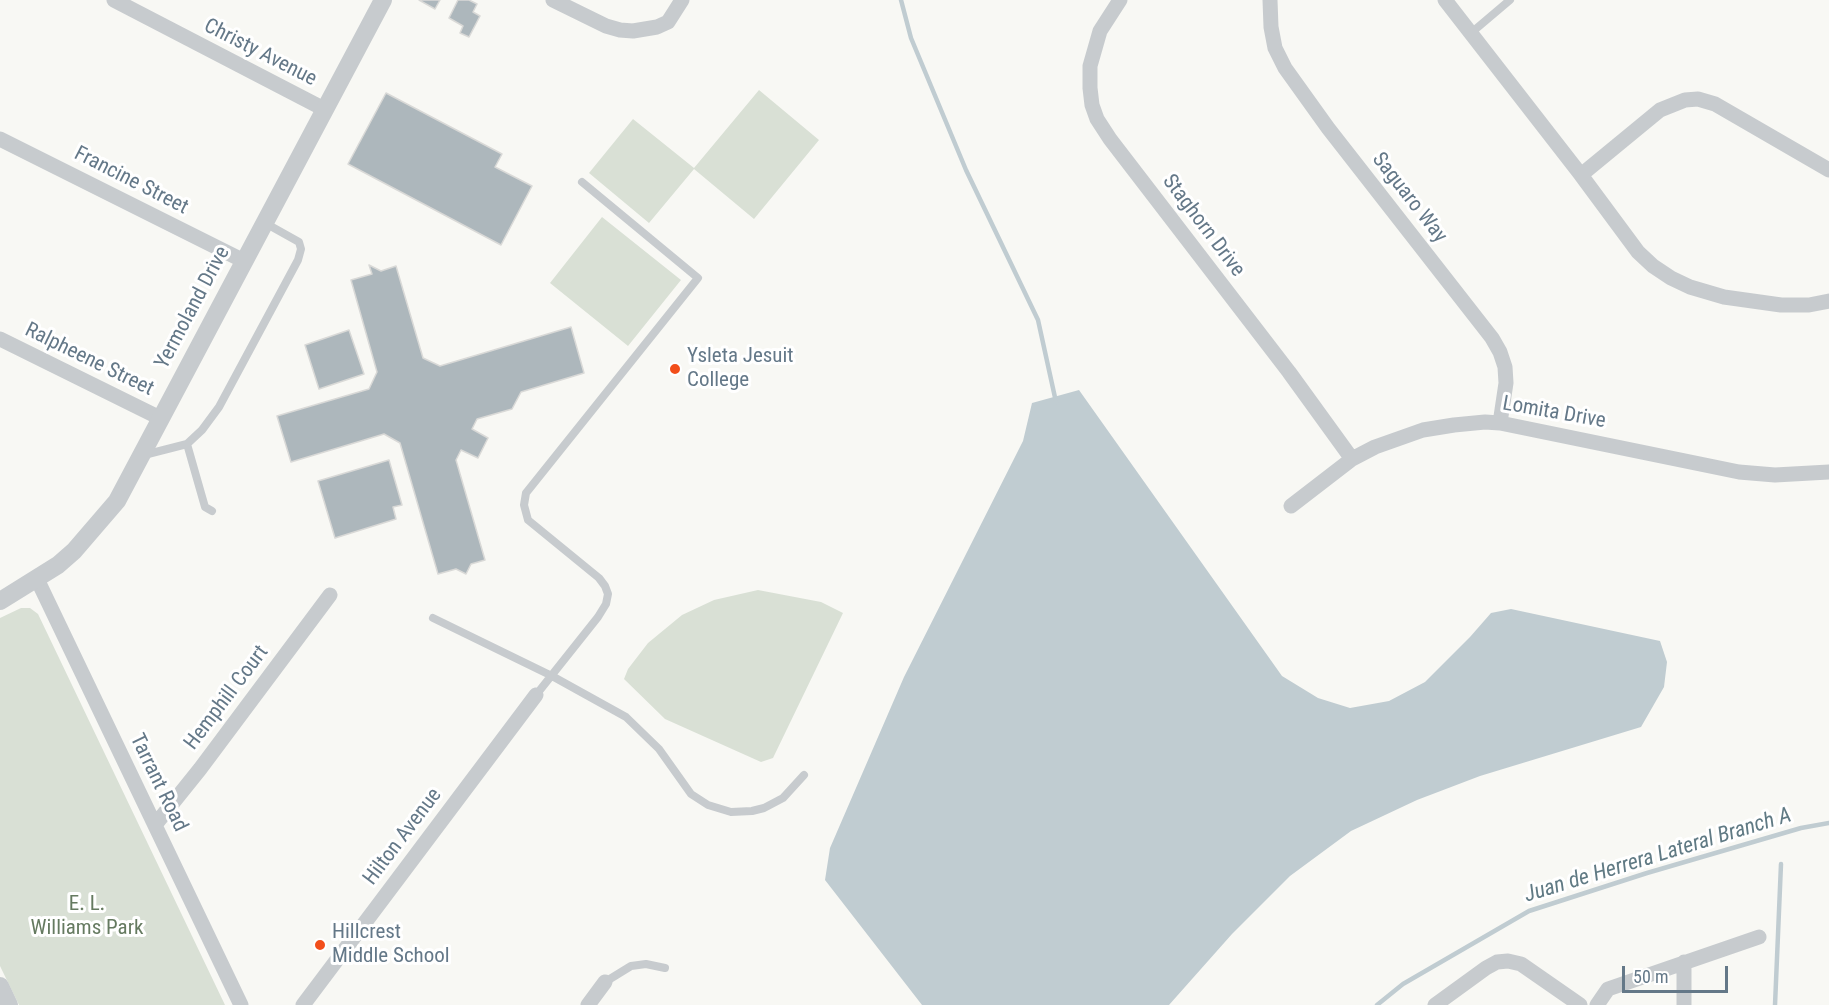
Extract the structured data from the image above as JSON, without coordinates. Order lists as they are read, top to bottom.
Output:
{
  "streets": {
    "street": [
      "Christy Avenue",
      "Francine Street",
      "Saguaro Way",
      "Staghorn Drive",
      "Yermoland Drive",
      "Ralpheene Street",
      "Lomita Drive",
      "Hemphill Court",
      "Tarrant Road",
      "Hilton Avenue"
    ]
  },
  "crossings": [
    ["Christy Avenue", "Yermoland Drive"],
    ["Francine Street", "Yermoland Drive"],
    ["Saguaro Way", "Lomita Drive"],
    ["Staghorn Drive", "Lomita Drive"],
    ["Yermoland Drive", "Ralpheene Street"],
    ["Yermoland Drive", "Tarrant Road"],
    ["Hemphill Court", "Tarrant Road"]
  ],
  "water": ["Juan de Herrera Lateral Branch A"],
  "parks": ["E. L. Williams Park"],
  "places": ["Ysleta Jesuit College", "Hillcrest Middle School"],
  "scale_bar": "50 m"
}
